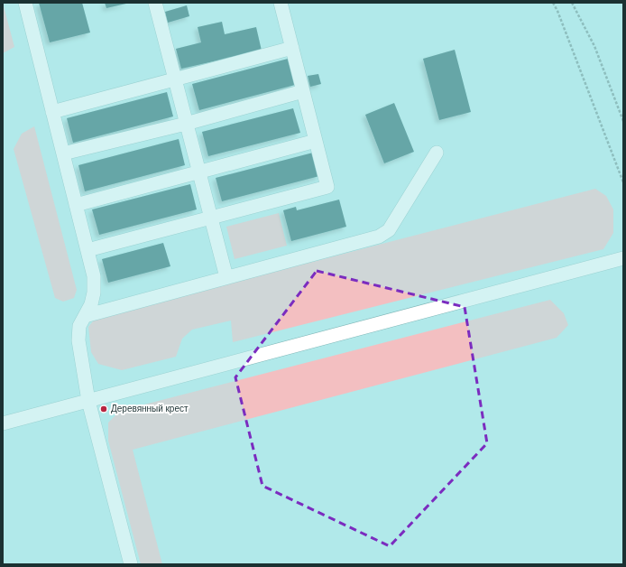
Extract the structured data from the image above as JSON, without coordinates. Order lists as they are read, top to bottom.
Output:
{
  "places": ["Деревянный крест"]
}
